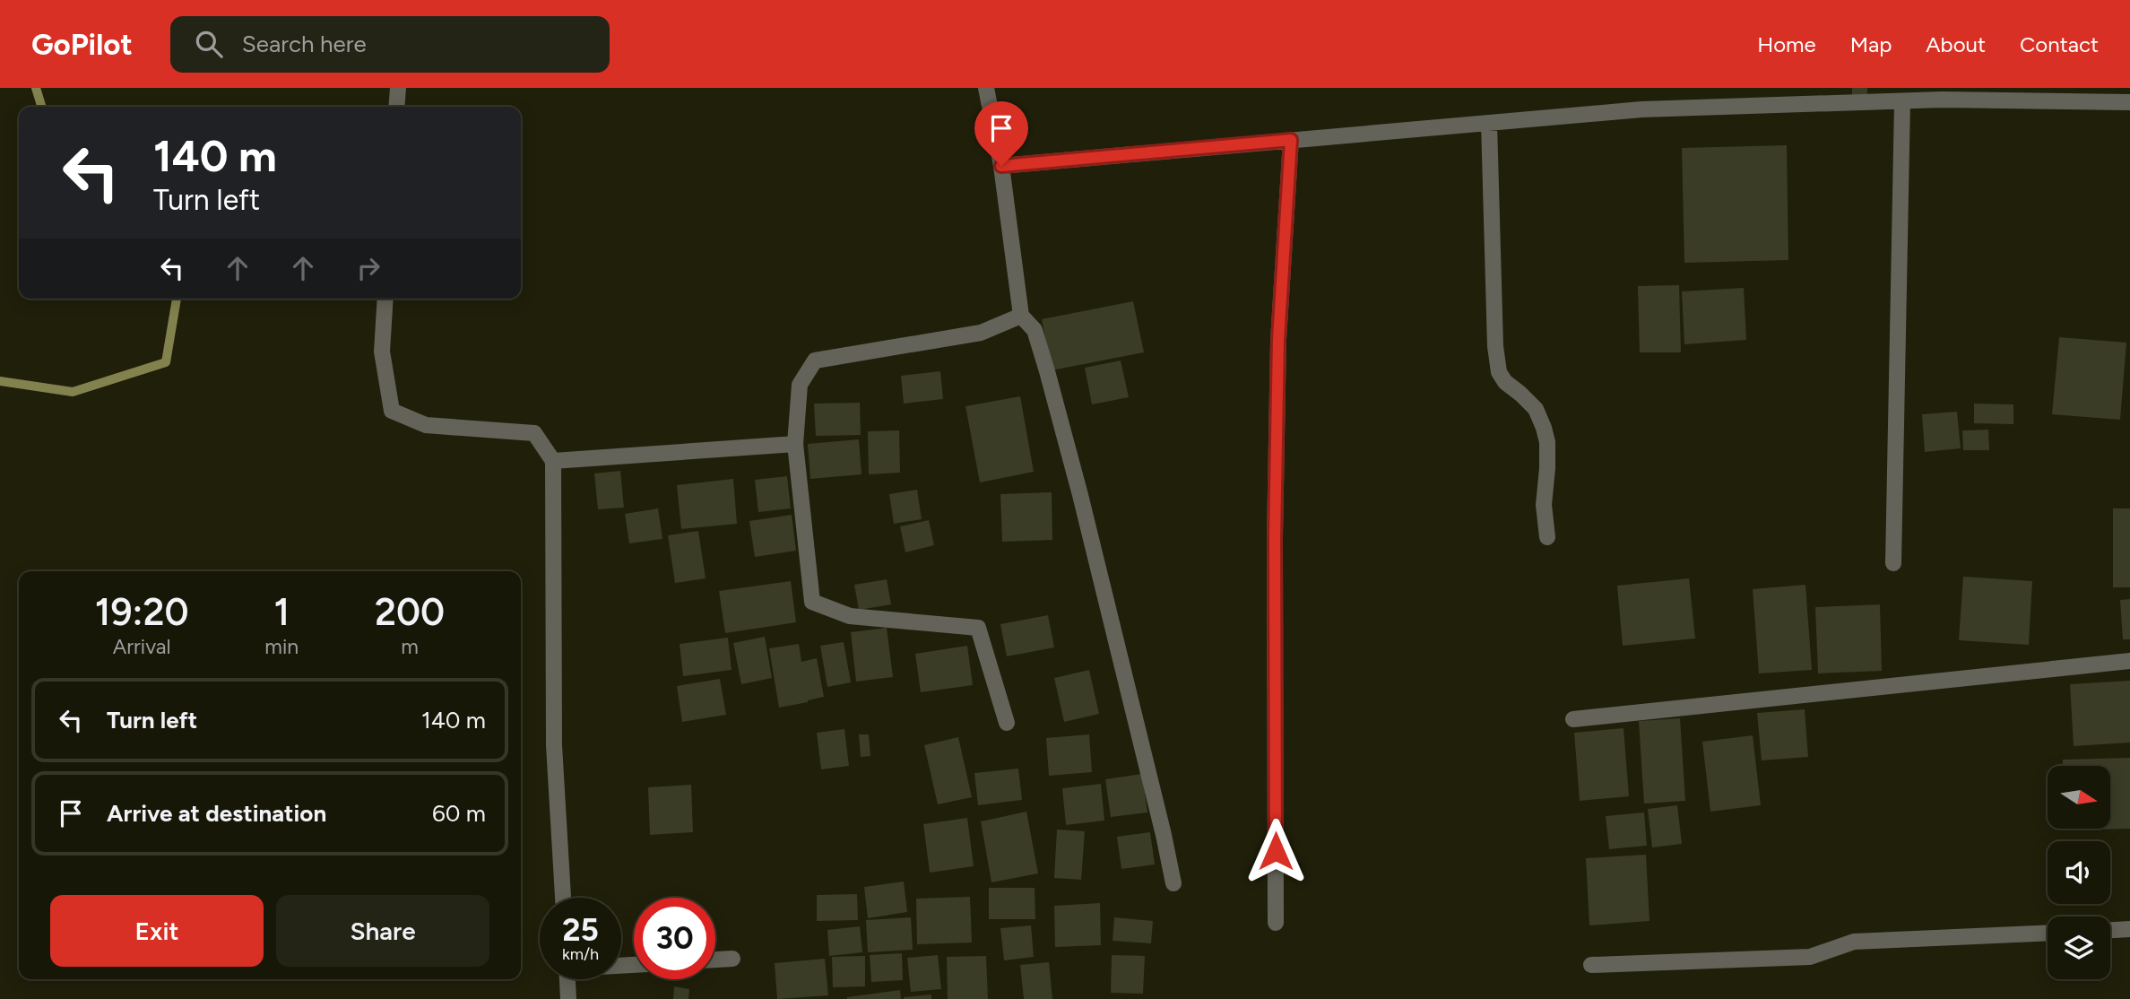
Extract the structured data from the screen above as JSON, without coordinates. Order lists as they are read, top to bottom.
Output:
{
  "north": "right",
  "page": {
    "header": "GoPilot",
    "search": "Search here",
    "nav": [
      "Home",
      "Map",
      "About",
      "Contact"
    ],
    "turn": ["140 m", "Turn left"],
    "eta": [
      "19:20",
      "Arrival",
      "1",
      "min",
      "200",
      "m"
    ],
    "list": [
      {
        "name": "Turn left",
        "value": "140 m"
      },
      {
        "name": "Arrive at destination",
        "value": "60 m"
      }
    ],
    "buttons": ["Exit", "Share"],
    "speed": "25 km/h",
    "limit": "30"
  }
}
